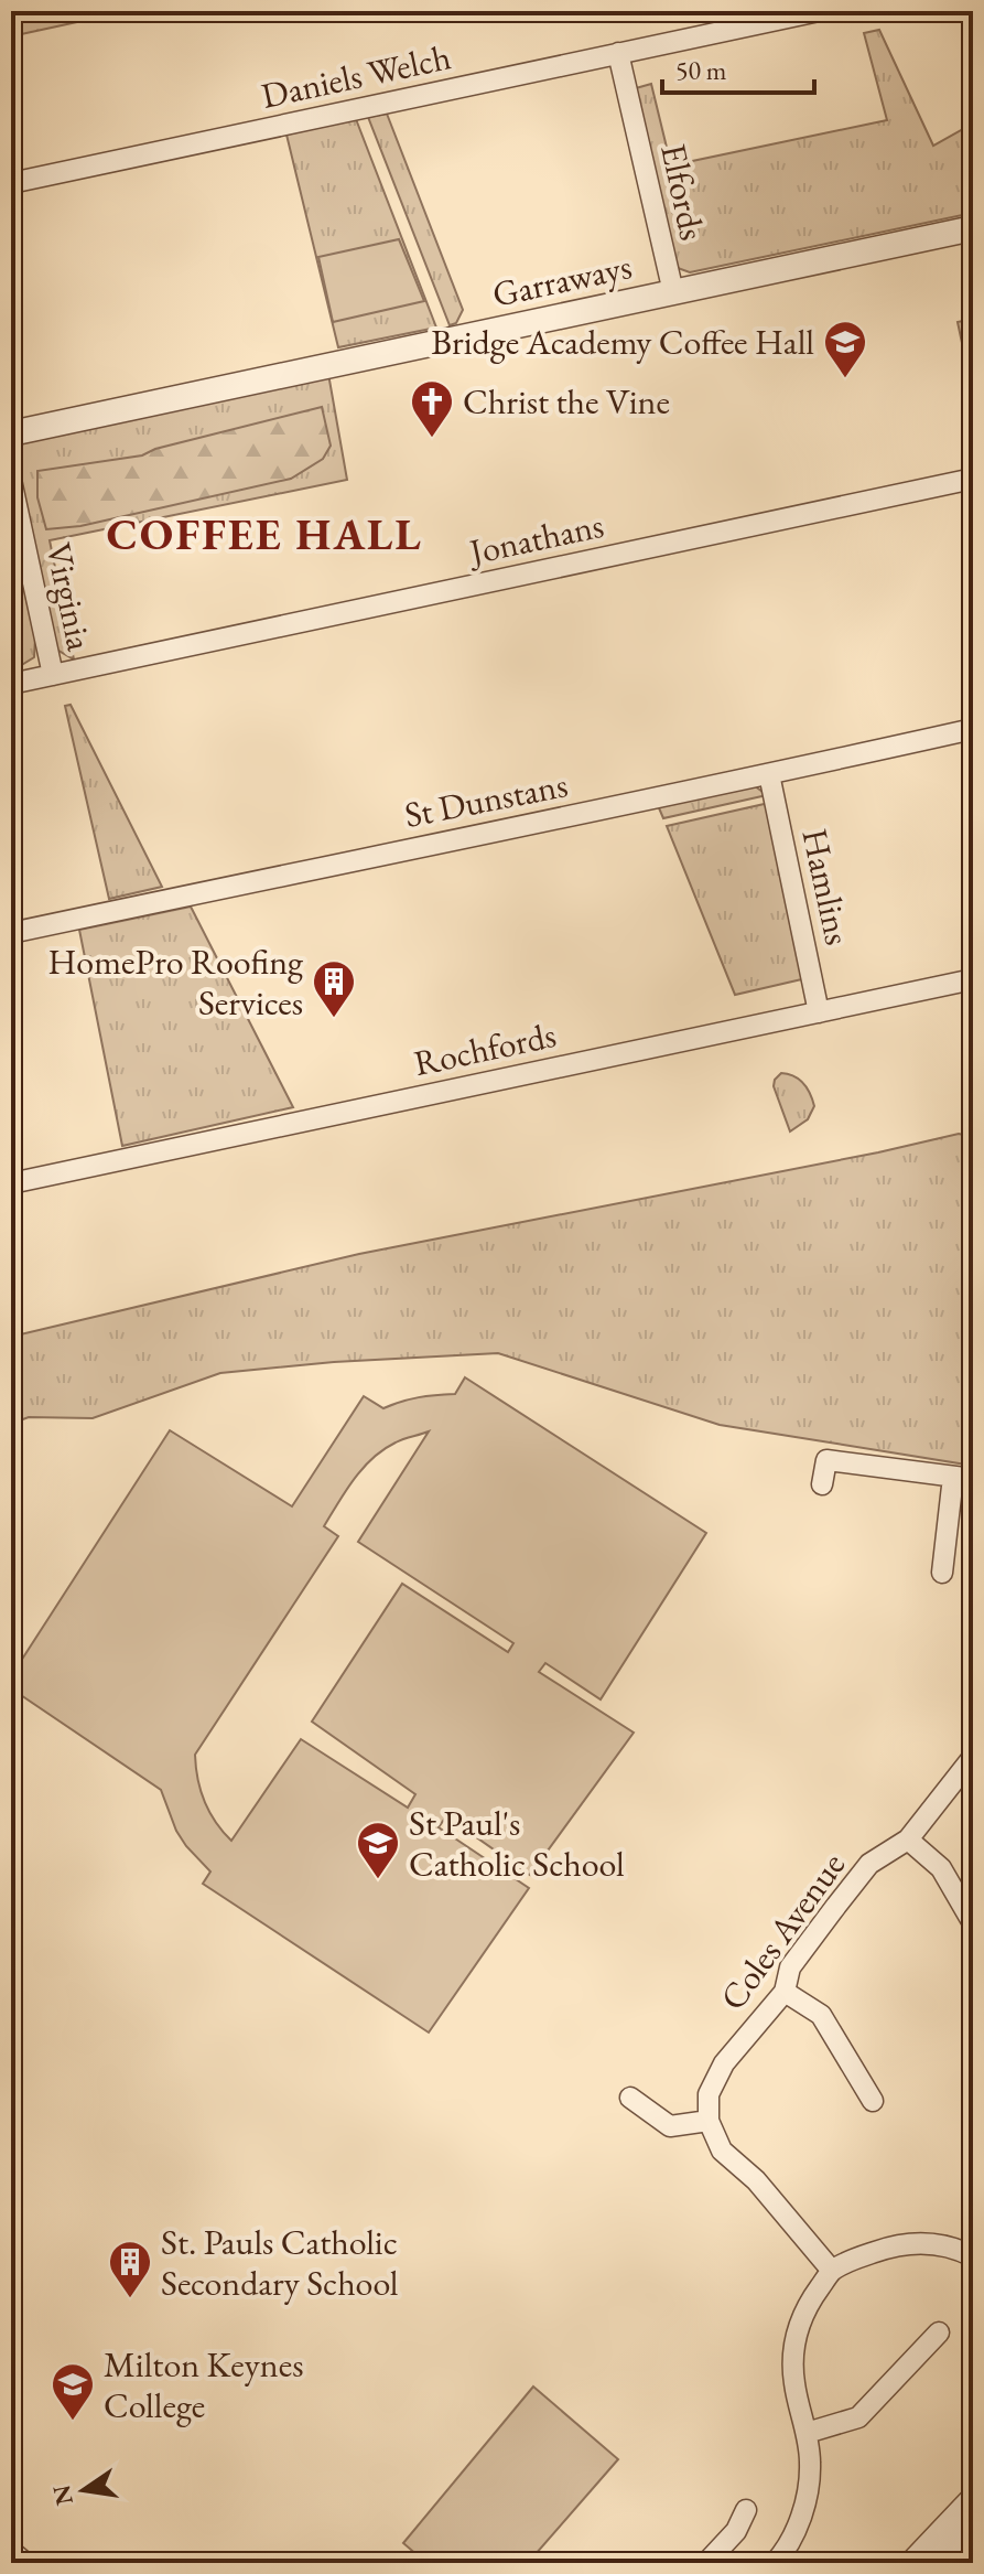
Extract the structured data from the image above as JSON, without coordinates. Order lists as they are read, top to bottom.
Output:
{
  "streets": {
    "street": [
      "Daniels Welch",
      "Elfords",
      "Garraways",
      "Jonathans",
      "Virginia",
      "St Dunstans",
      "Hamlins",
      "Rochfords",
      "Coles Avenue"
    ]
  },
  "crossings": [
    ["Daniels Welch", "Elfords"],
    ["Elfords", "Garraways"],
    ["Jonathans", "Virginia"],
    ["St Dunstans", "Hamlins"],
    ["Hamlins", "Rochfords"]
  ],
  "districts": ["COFFEE HALL"],
  "places": {
    "school or university": ["Bridge Academy Coffee Hall", "St Paul's Catholic School", "Milton Keynes College"],
    "church": ["Christ the Vine"],
    "building": ["HomePro Roofing Services", "St. Pauls Catholic Secondary School"]
  },
  "scale_bar": "50 m",
  "north": "left"
}
